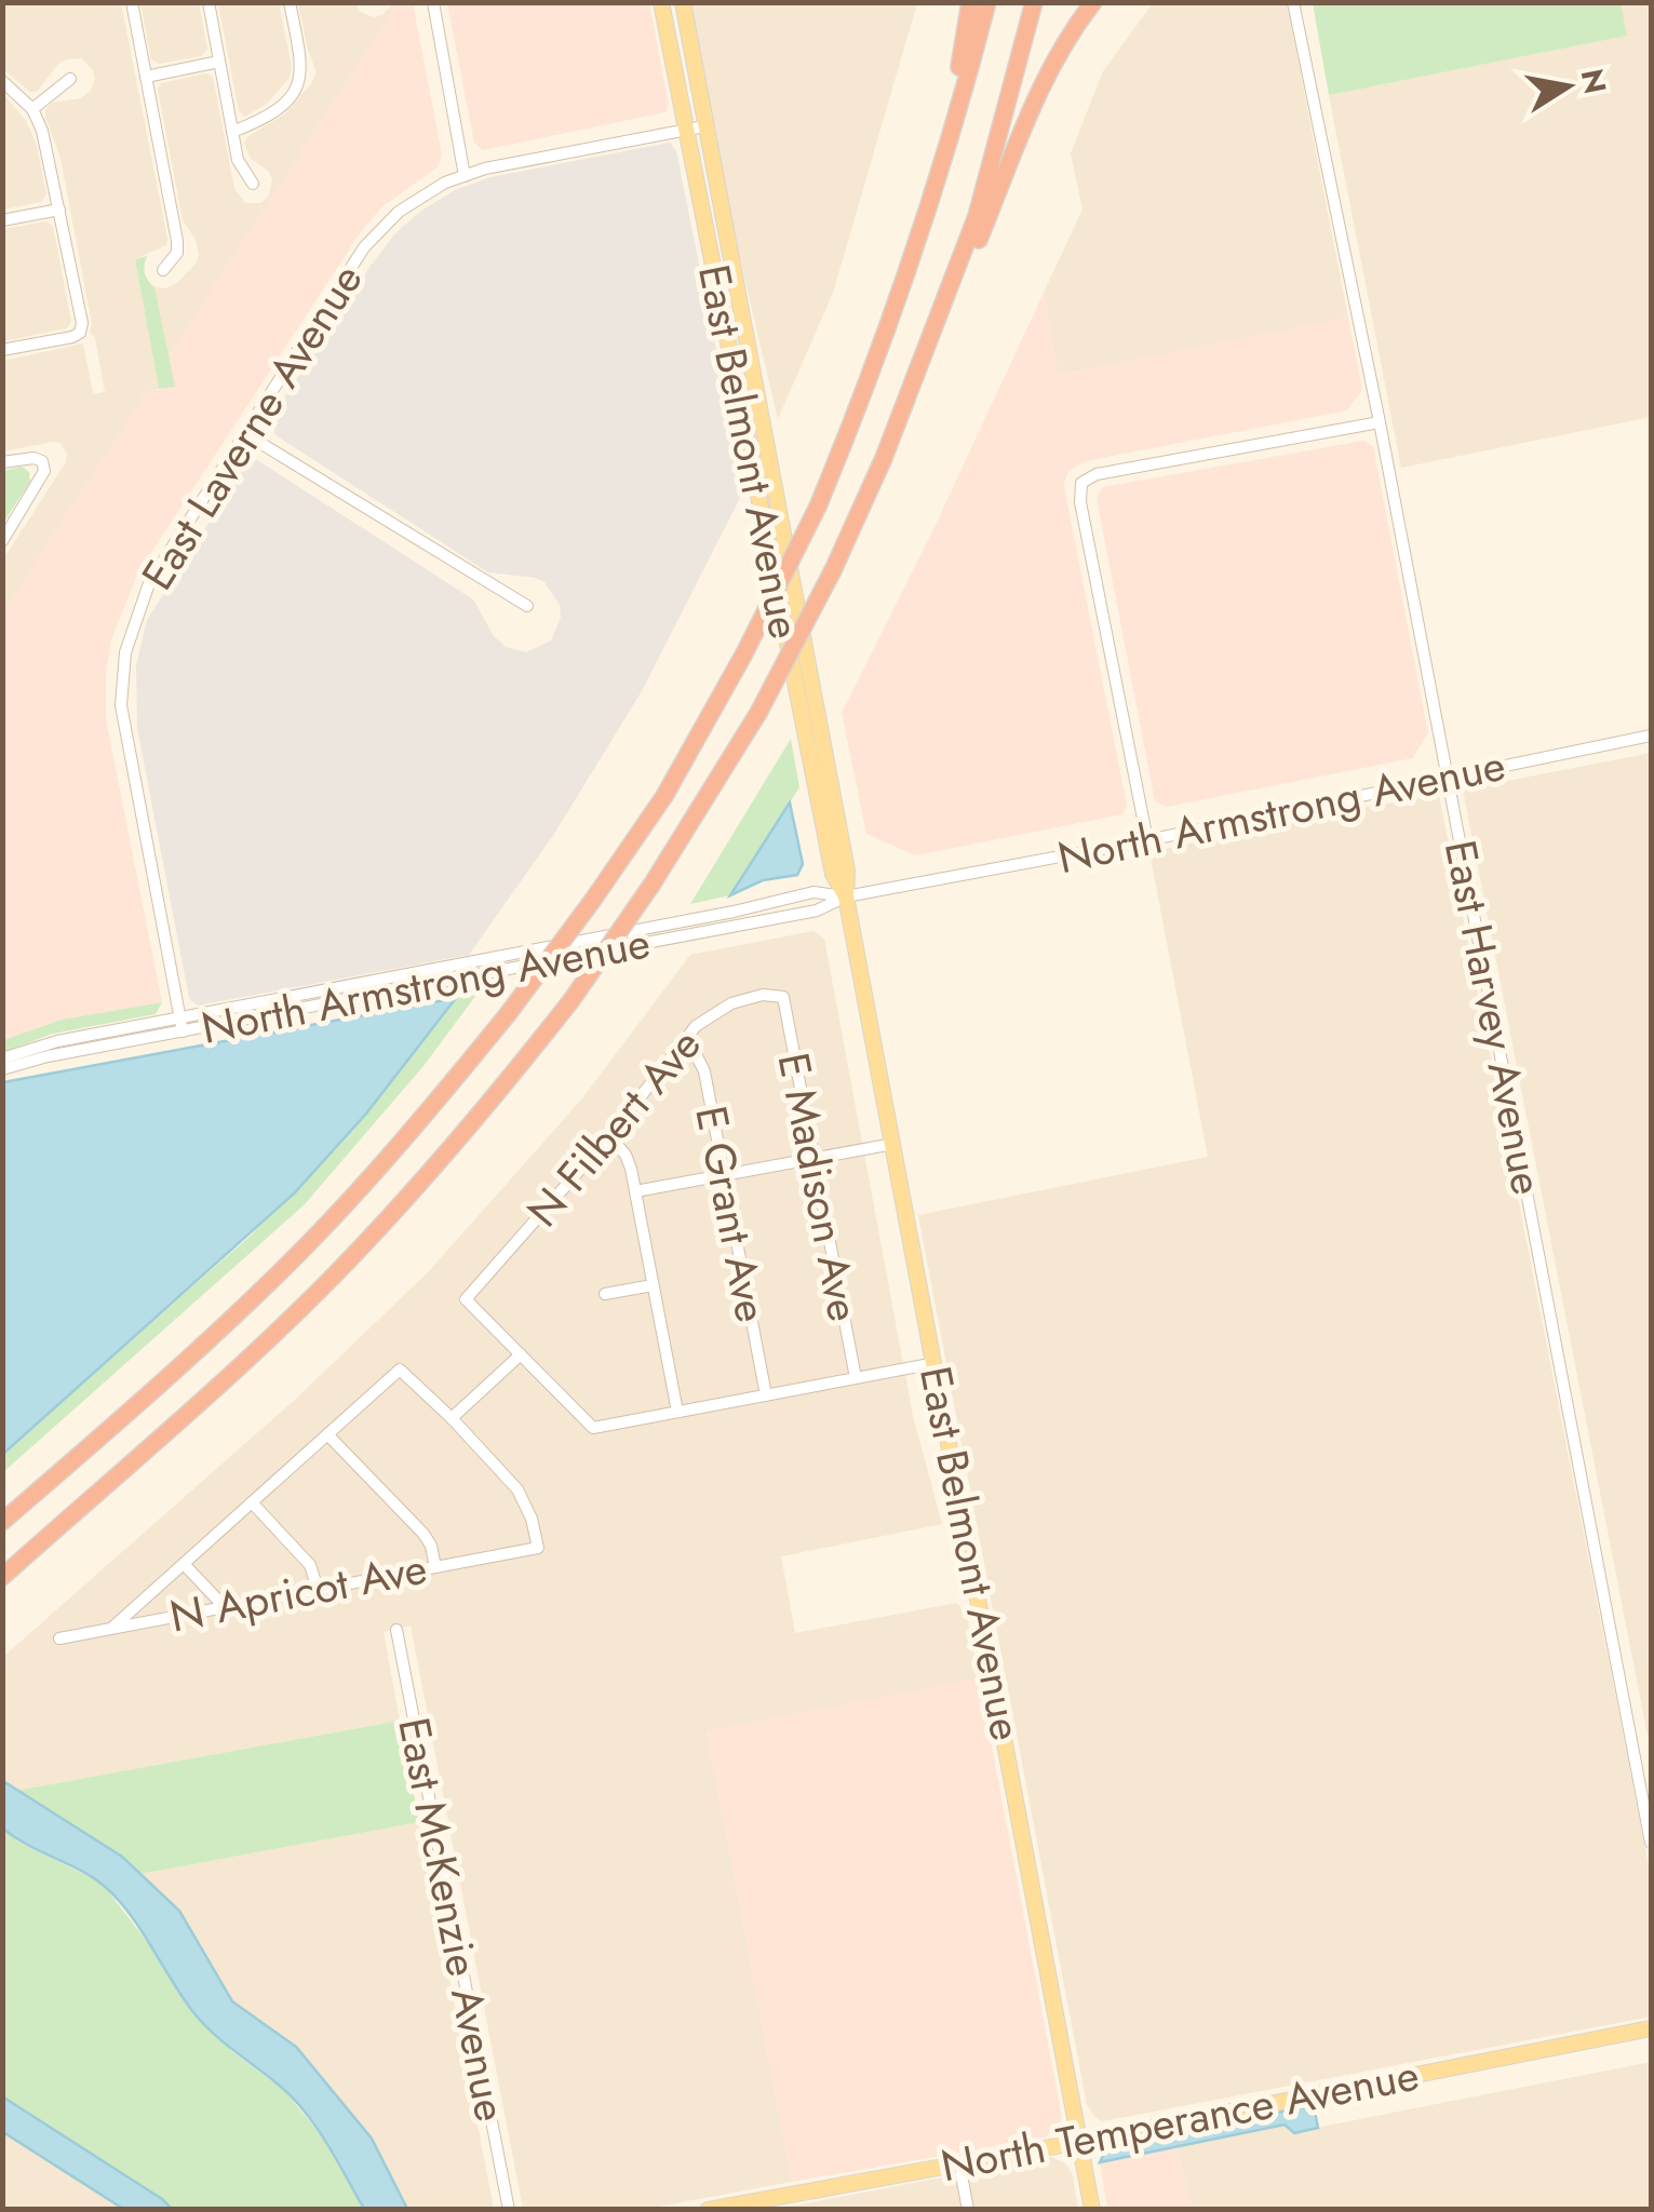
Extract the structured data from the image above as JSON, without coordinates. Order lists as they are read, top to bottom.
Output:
{
  "streets": {
    "main road": ["East Belmont Avenue", "North Temperance Avenue"],
    "street": [
      "East Laverne Avenue",
      "North Armstrong Avenue",
      "East Harvey Avenue",
      "N Filbert Ave",
      "E Madison Ave",
      "E Grant Ave",
      "N Apricot Ave",
      "East McKenzie Avenue"
    ]
  },
  "crossings": [
    ["East Laverne Avenue", "East Belmont Avenue"],
    ["East Laverne Avenue", "North Armstrong Avenue"],
    ["East Belmont Avenue", "North Armstrong Avenue"],
    ["East Belmont Avenue", "North Temperance Avenue"],
    ["North Armstrong Avenue", "East Harvey Avenue"],
    ["N Filbert Ave", "E Madison Ave"],
    ["N Filbert Ave", "E Grant Ave"]
  ],
  "north": "right"
}
